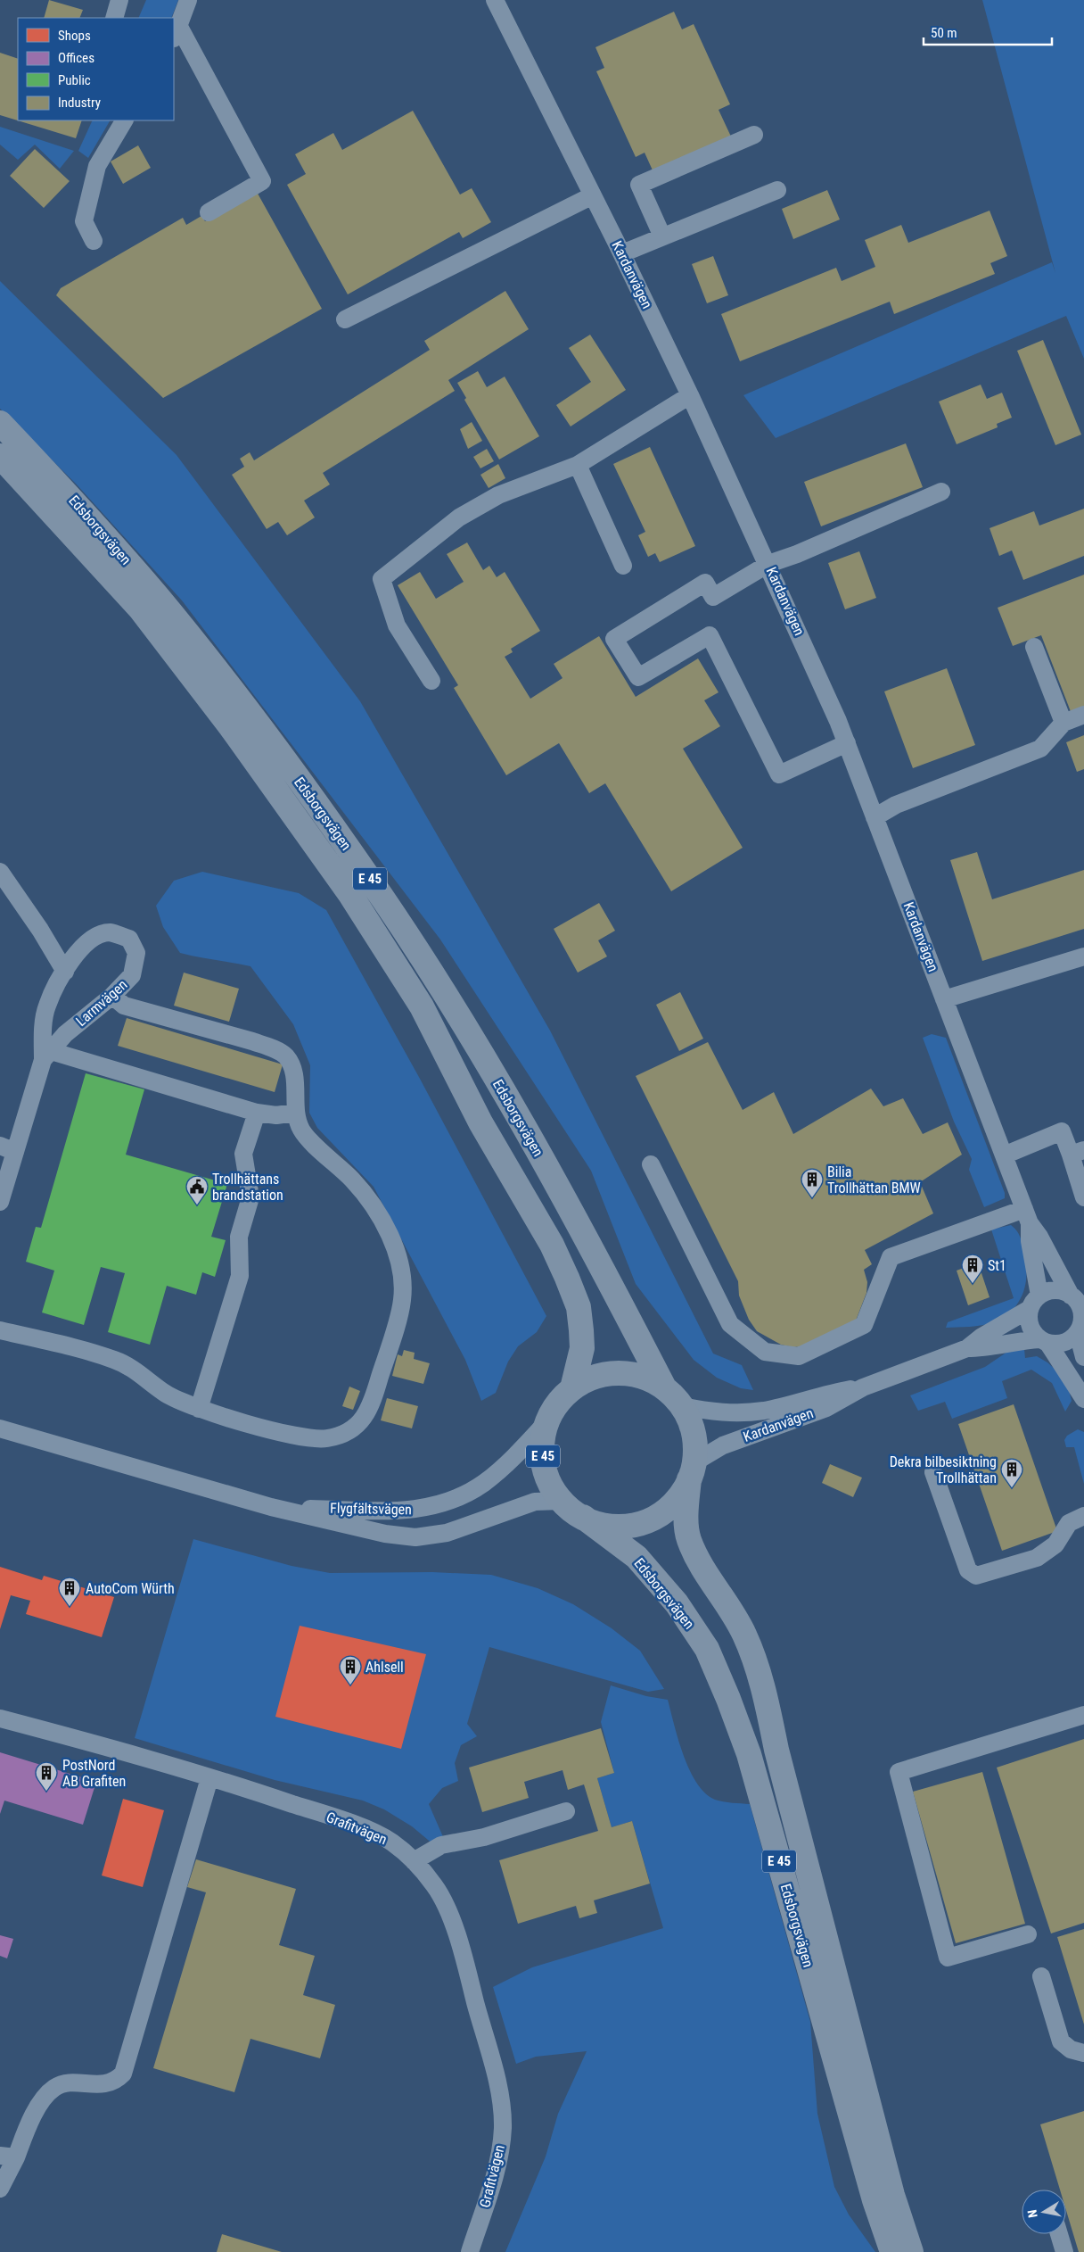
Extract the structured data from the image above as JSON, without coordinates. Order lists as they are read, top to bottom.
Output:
{
  "streets": {
    "highway": ["Edsborgsvägen", "E 45"],
    "street": [
      "Kardanvägen",
      "Larmvägen",
      "Flygfältsvägen",
      "Grafitvägen"
    ]
  },
  "crossings": [
    ["Kardanvägen", "Edsborgsvägen"],
    ["Kardanvägen", "E 45"],
    ["Kardanvägen", "Flygfältsvägen"],
    ["Edsborgsvägen", "E 45"],
    ["Edsborgsvägen", "Flygfältsvägen"],
    ["E 45", "Flygfältsvägen"]
  ],
  "places": {
    "building": [
      "Bilia Trollhättan BMW",
      "St1",
      "Dekra bilbesiktning Trollhättan",
      "AutoCom Würth",
      "Ahlsell",
      "PostNord AB Grafiten"
    ],
    "public building": ["Trollhättans brandstation"]
  },
  "legend": [
    "Shops",
    "Offices",
    "Public",
    "Industry"
  ],
  "scale_bar": "50 m",
  "north": "left"
}
